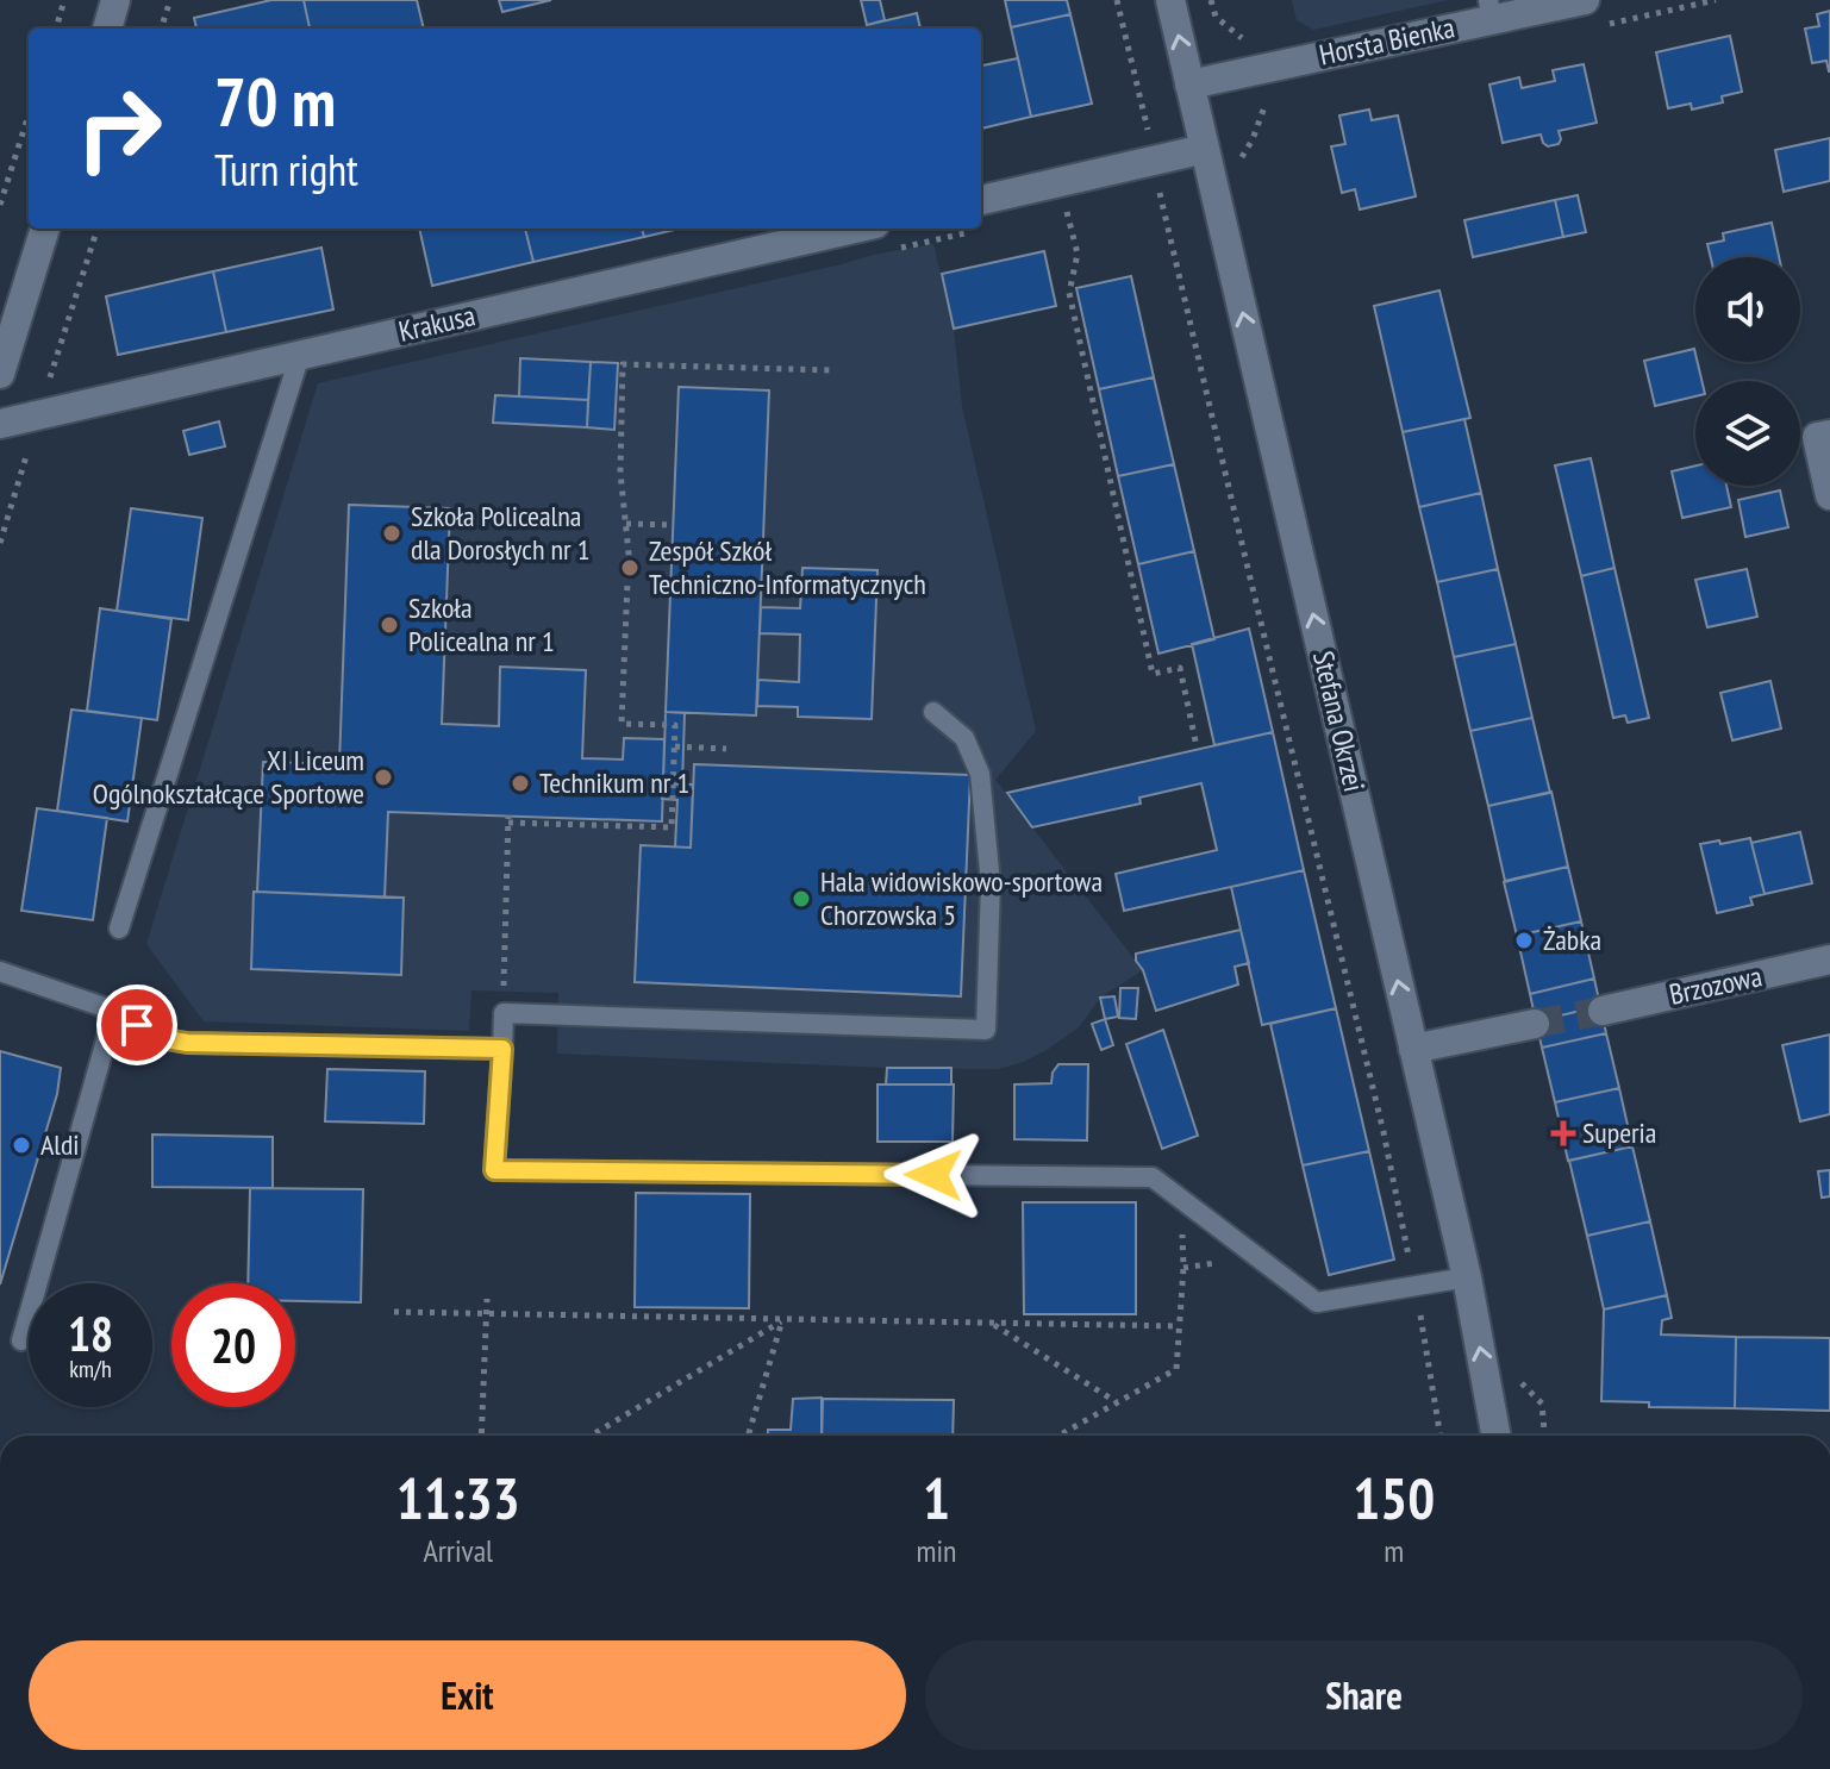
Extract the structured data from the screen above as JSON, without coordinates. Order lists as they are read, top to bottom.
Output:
{
  "streets": {
    "street": [
      "Horsta Bienka",
      "Krakusa",
      "Stefana Okrzei",
      "Brzozowa"
    ]
  },
  "crossings": [
    ["Horsta Bienka", "Stefana Okrzei"]
  ],
  "one_way": ["Stefana Okrzei"],
  "places": {
    "other": [
      "Szkoła Policealna dla Dorosłych nr 1",
      "Zespół Szkół Techniczno-Informatycznych",
      "Szkoła Policealna nr 1",
      "XI Liceum Ogólnokształcące Sportowe",
      "Technikum nr 1",
      "Hala widowiskowo-sportowa Chorzowska 5",
      "Żabka",
      "Aldi"
    ],
    "health": ["Superia"]
  },
  "page": {
    "turn": ["70 m", "Turn right"],
    "speed": "18 km/h",
    "limit": "20",
    "eta": [
      "11:33",
      "Arrival",
      "1",
      "min",
      "150",
      "m"
    ],
    "buttons": ["Exit", "Share"]
  }
}
